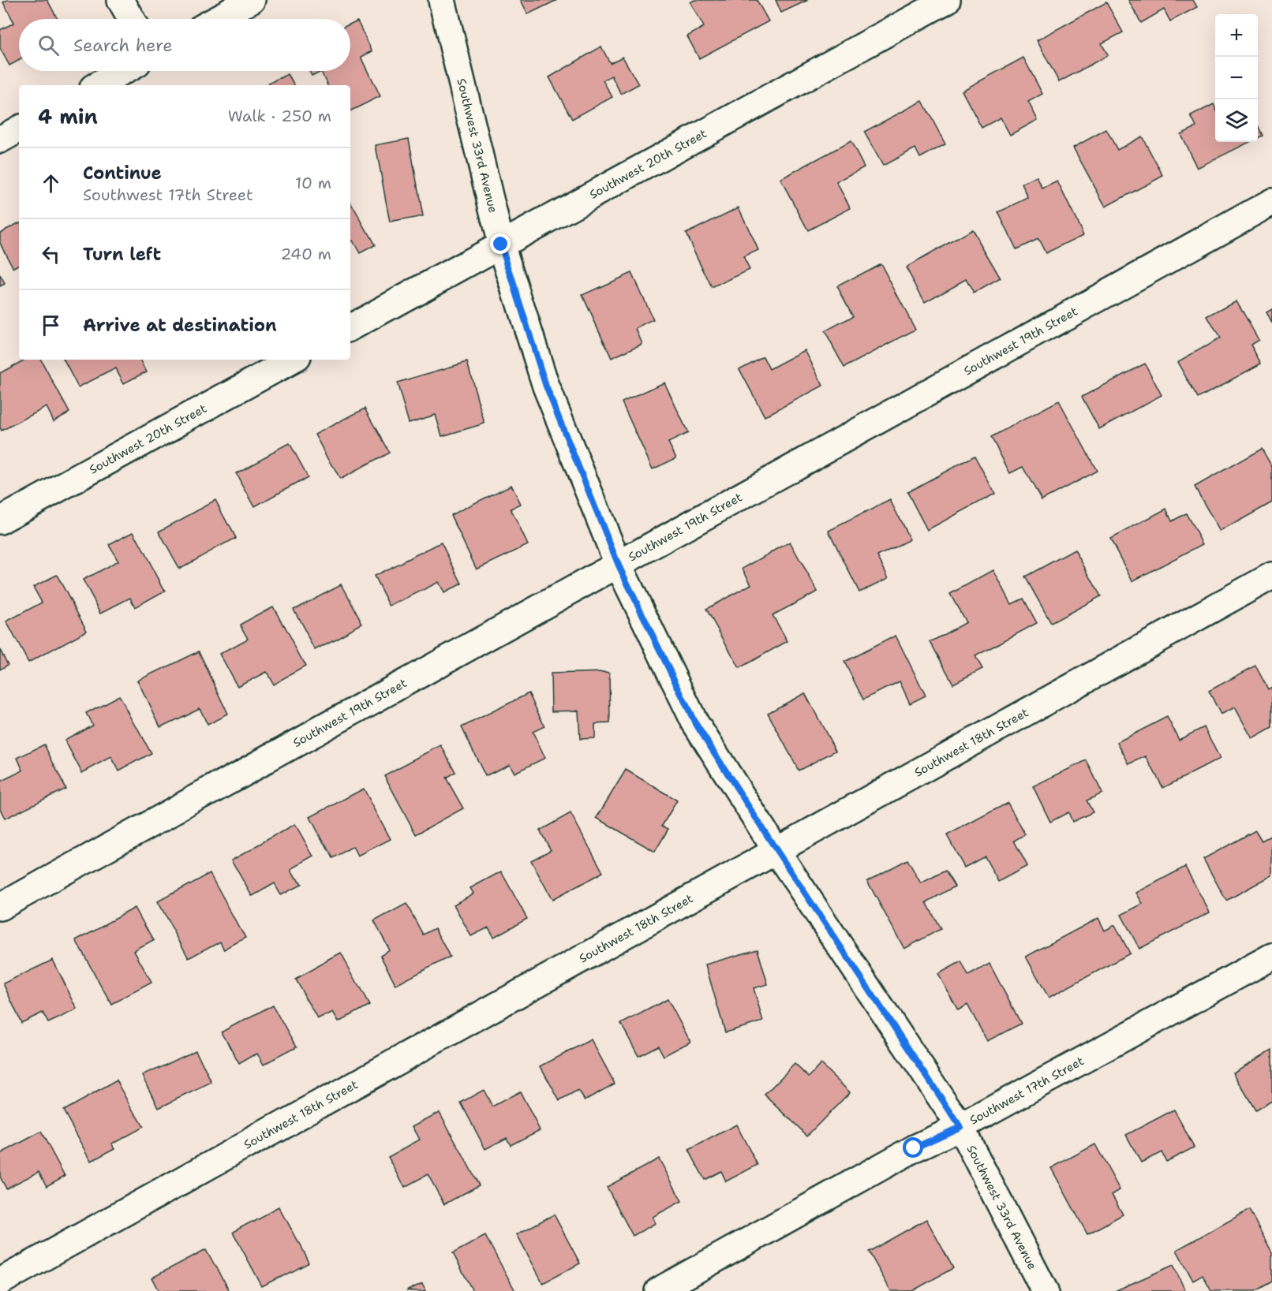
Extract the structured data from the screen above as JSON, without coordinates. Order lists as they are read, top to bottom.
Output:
{
  "streets": {
    "street": [
      "Southwest 33rd Avenue",
      "Southwest 20th Street",
      "Southwest 19th Street",
      "Southwest 18th Street",
      "Southwest 17th Street"
    ]
  },
  "crossings": [
    ["Southwest 33rd Avenue", "Southwest 20th Street"],
    ["Southwest 33rd Avenue", "Southwest 19th Street"],
    ["Southwest 33rd Avenue", "Southwest 18th Street"],
    ["Southwest 33rd Avenue", "Southwest 17th Street"]
  ],
  "page": {
    "map_buttons": ["+", "−"],
    "search": "Search here",
    "heading": ["4 min", "Walk · 250 m"],
    "list": [
      ["Continue", "Southwest 17th Street", "10 m"],
      ["Turn left", "240 m"],
      "Arrive at destination"
    ]
  }
}
